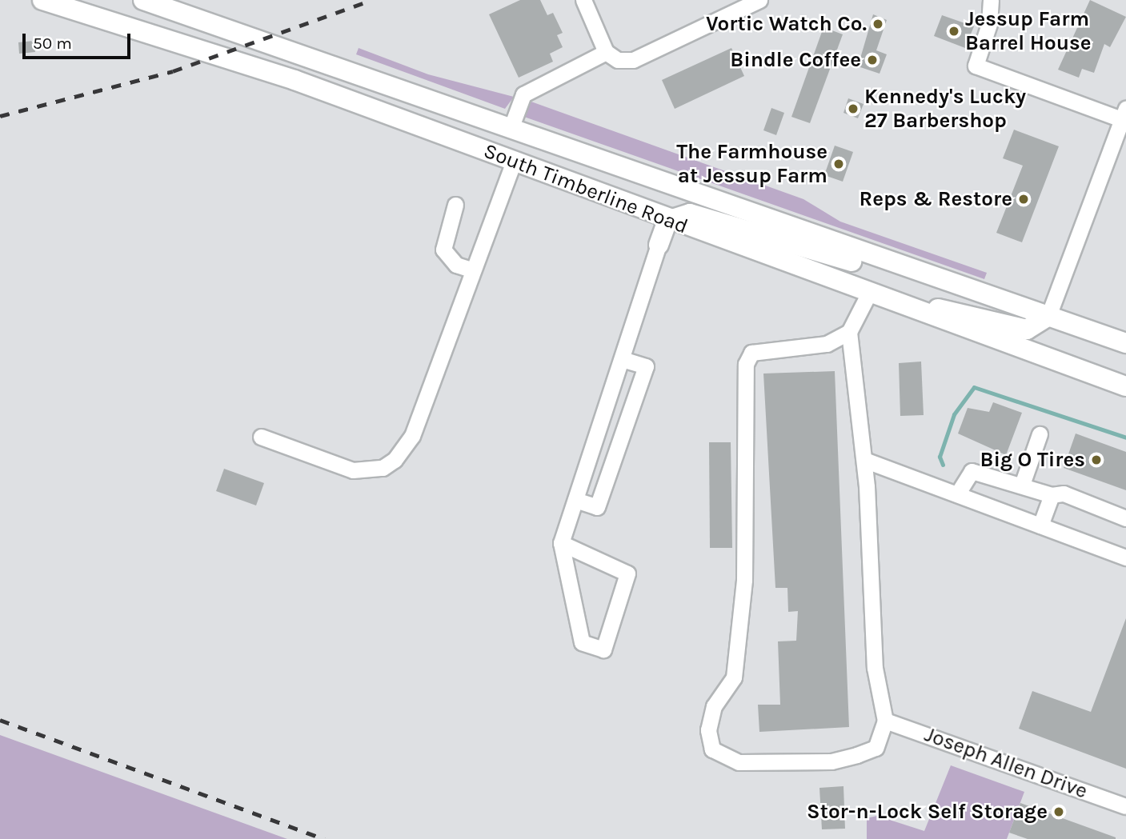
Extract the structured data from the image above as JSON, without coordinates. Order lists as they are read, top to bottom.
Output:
{
  "streets": {
    "main road": ["South Timberline Road"],
    "street": ["Joseph Allen Drive"]
  },
  "places": [
    "Vortic Watch Co.",
    "Jessup Farm Barrel House",
    "Bindle Coffee",
    "Kennedy's Lucky 27 Barbershop",
    "The Farmhouse at Jessup Farm",
    "Reps & Restore",
    "Big O Tires",
    "Stor-n-Lock Self Storage"
  ],
  "scale_bar": "50 m"
}
